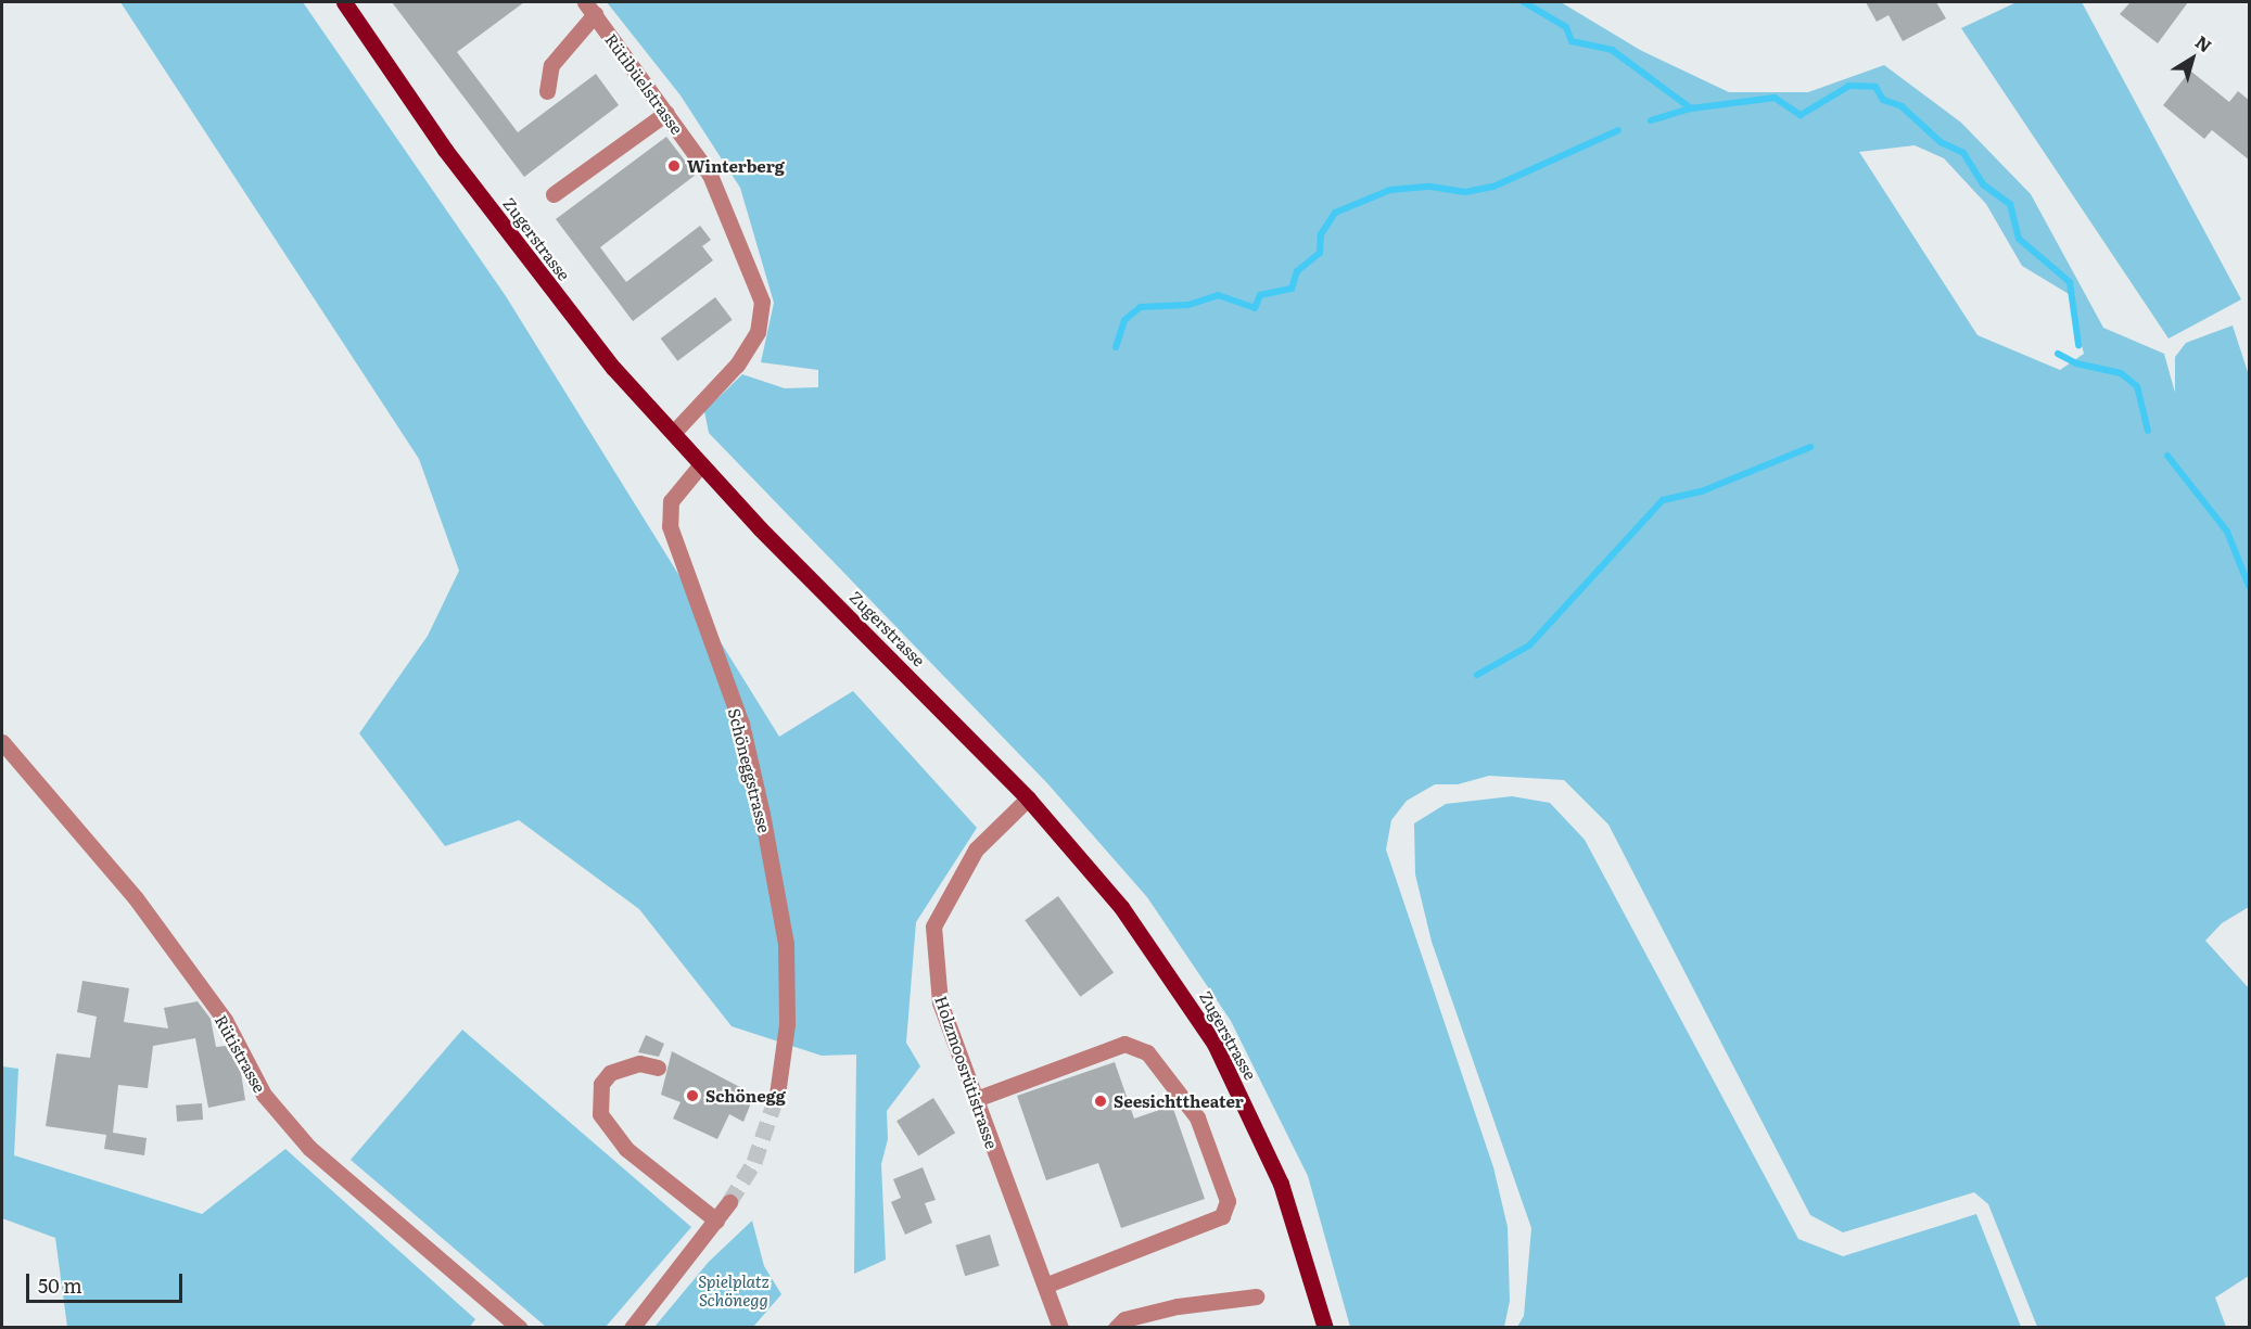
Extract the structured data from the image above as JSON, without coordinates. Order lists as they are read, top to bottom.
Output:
{
  "streets": {
    "main road": ["Zugerstrasse"],
    "street": [
      "Rütibüelstrasse",
      "Schöneggstrasse",
      "Rütistrasse",
      "Holzmoosrütistrasse"
    ]
  },
  "crossings": [
    ["Rütibüelstrasse", "Zugerstrasse"],
    ["Zugerstrasse", "Schöneggstrasse"],
    ["Zugerstrasse", "Holzmoosrütistrasse"]
  ],
  "parks": ["Spielplatz Schönegg"],
  "places": ["Winterberg", "Schönegg", "Seesichttheater"],
  "scale_bar": "50 m",
  "north": "top right"
}
